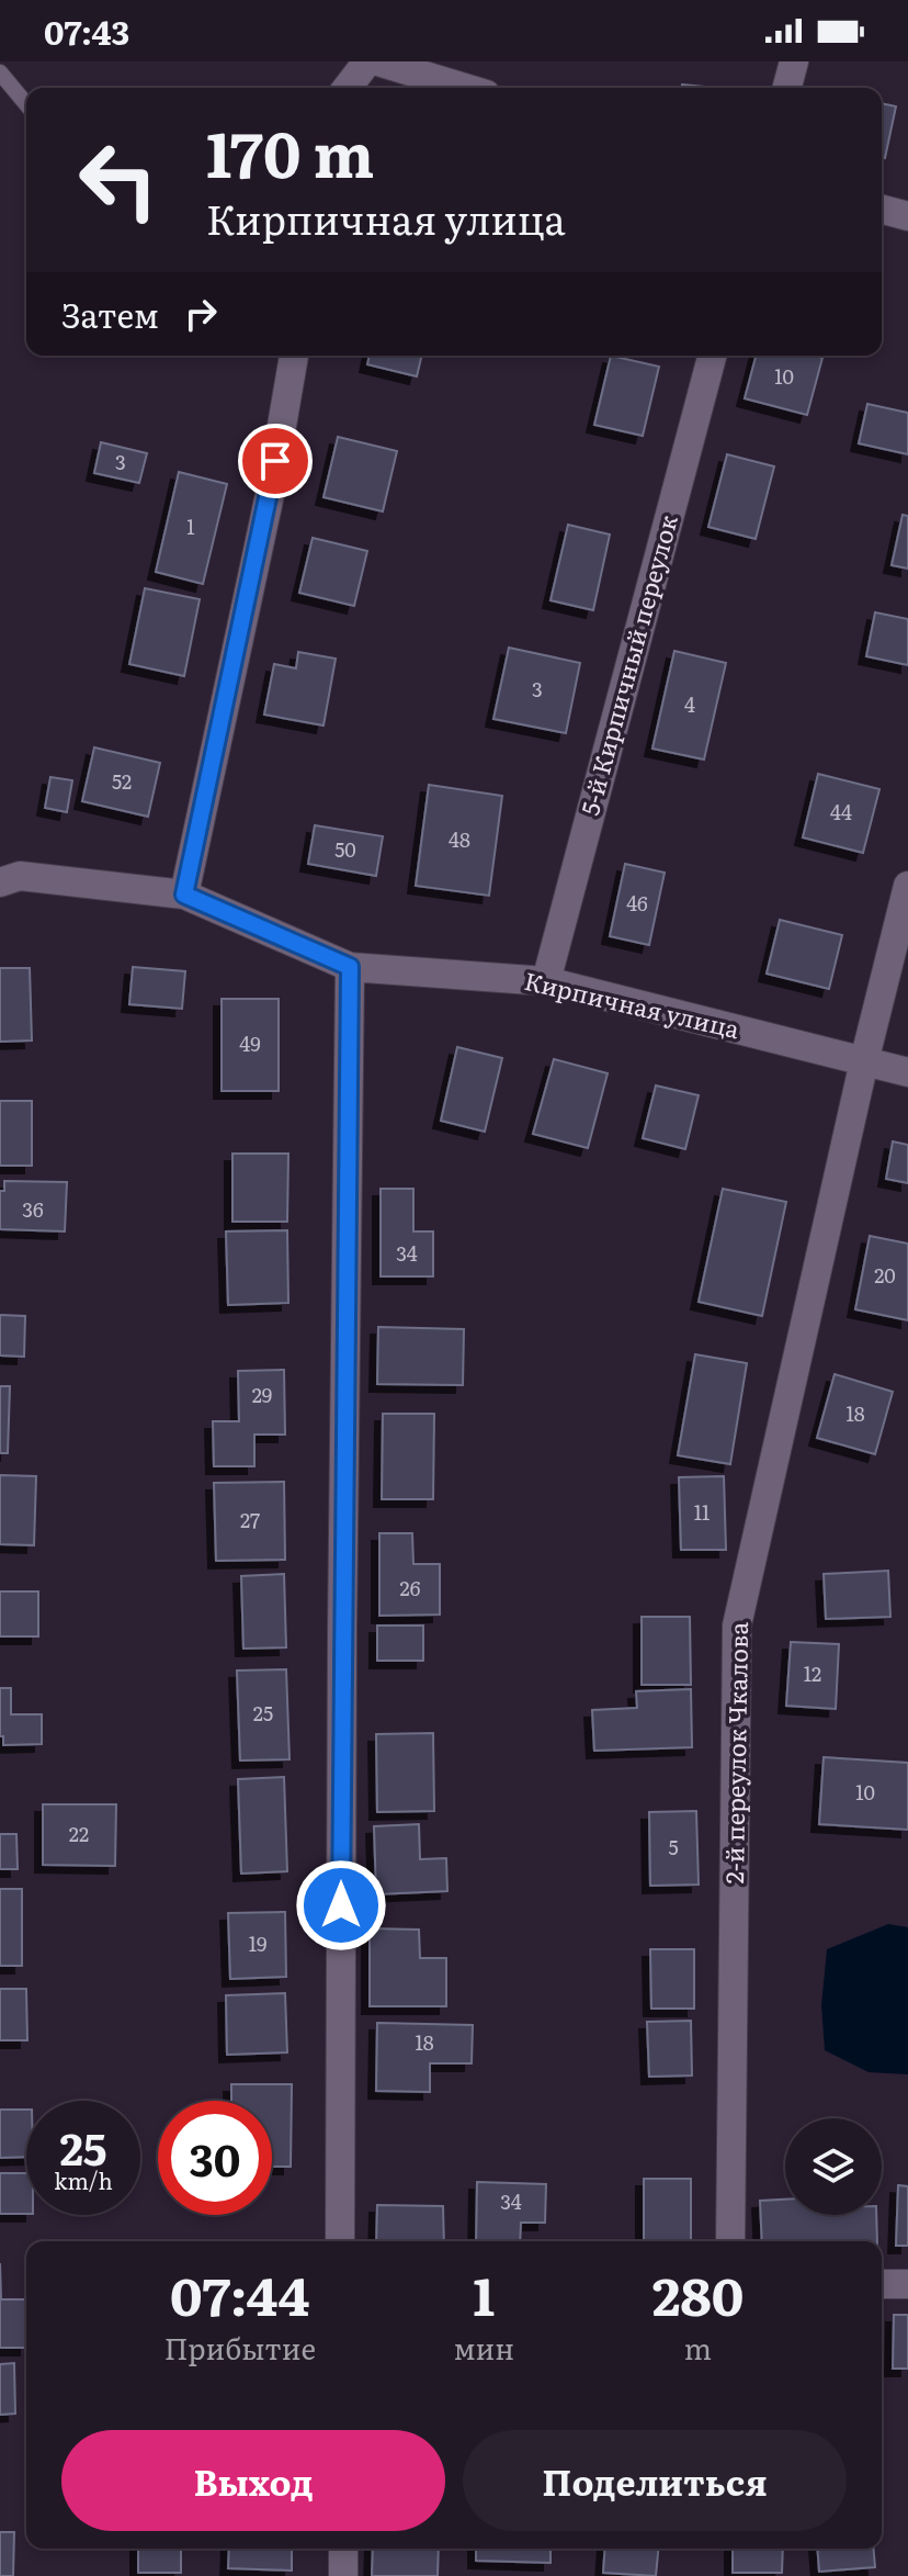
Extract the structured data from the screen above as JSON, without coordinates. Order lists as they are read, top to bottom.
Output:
{
  "streets": {
    "street": ["5-й Кирпичный переулок", "Кирпичная улица", "2-й переулок Чкалова"]
  },
  "crossings": [
    ["5-й Кирпичный переулок", "Кирпичная улица"],
    ["Кирпичная улица", "2-й переулок Чкалова"]
  ],
  "house_numbers": [
    "10",
    "3",
    "1",
    "3",
    "4",
    "52",
    "44",
    "48",
    "50",
    "46",
    "49",
    "36",
    "34",
    "20",
    "29",
    "18",
    "11",
    "27",
    "26",
    "12",
    "25",
    "10",
    "22",
    "5",
    "19",
    "18",
    "34"
  ],
  "page": {
    "status": "07:43",
    "turn": ["170 m", "Кирпичная улица"],
    "then": "Затем",
    "speed": "25 km/h",
    "limit": "30",
    "eta": [
      "07:44",
      "Прибытие",
      "1",
      "мин",
      "280",
      "m"
    ],
    "buttons": ["Выход", "Поделиться"]
  }
}
